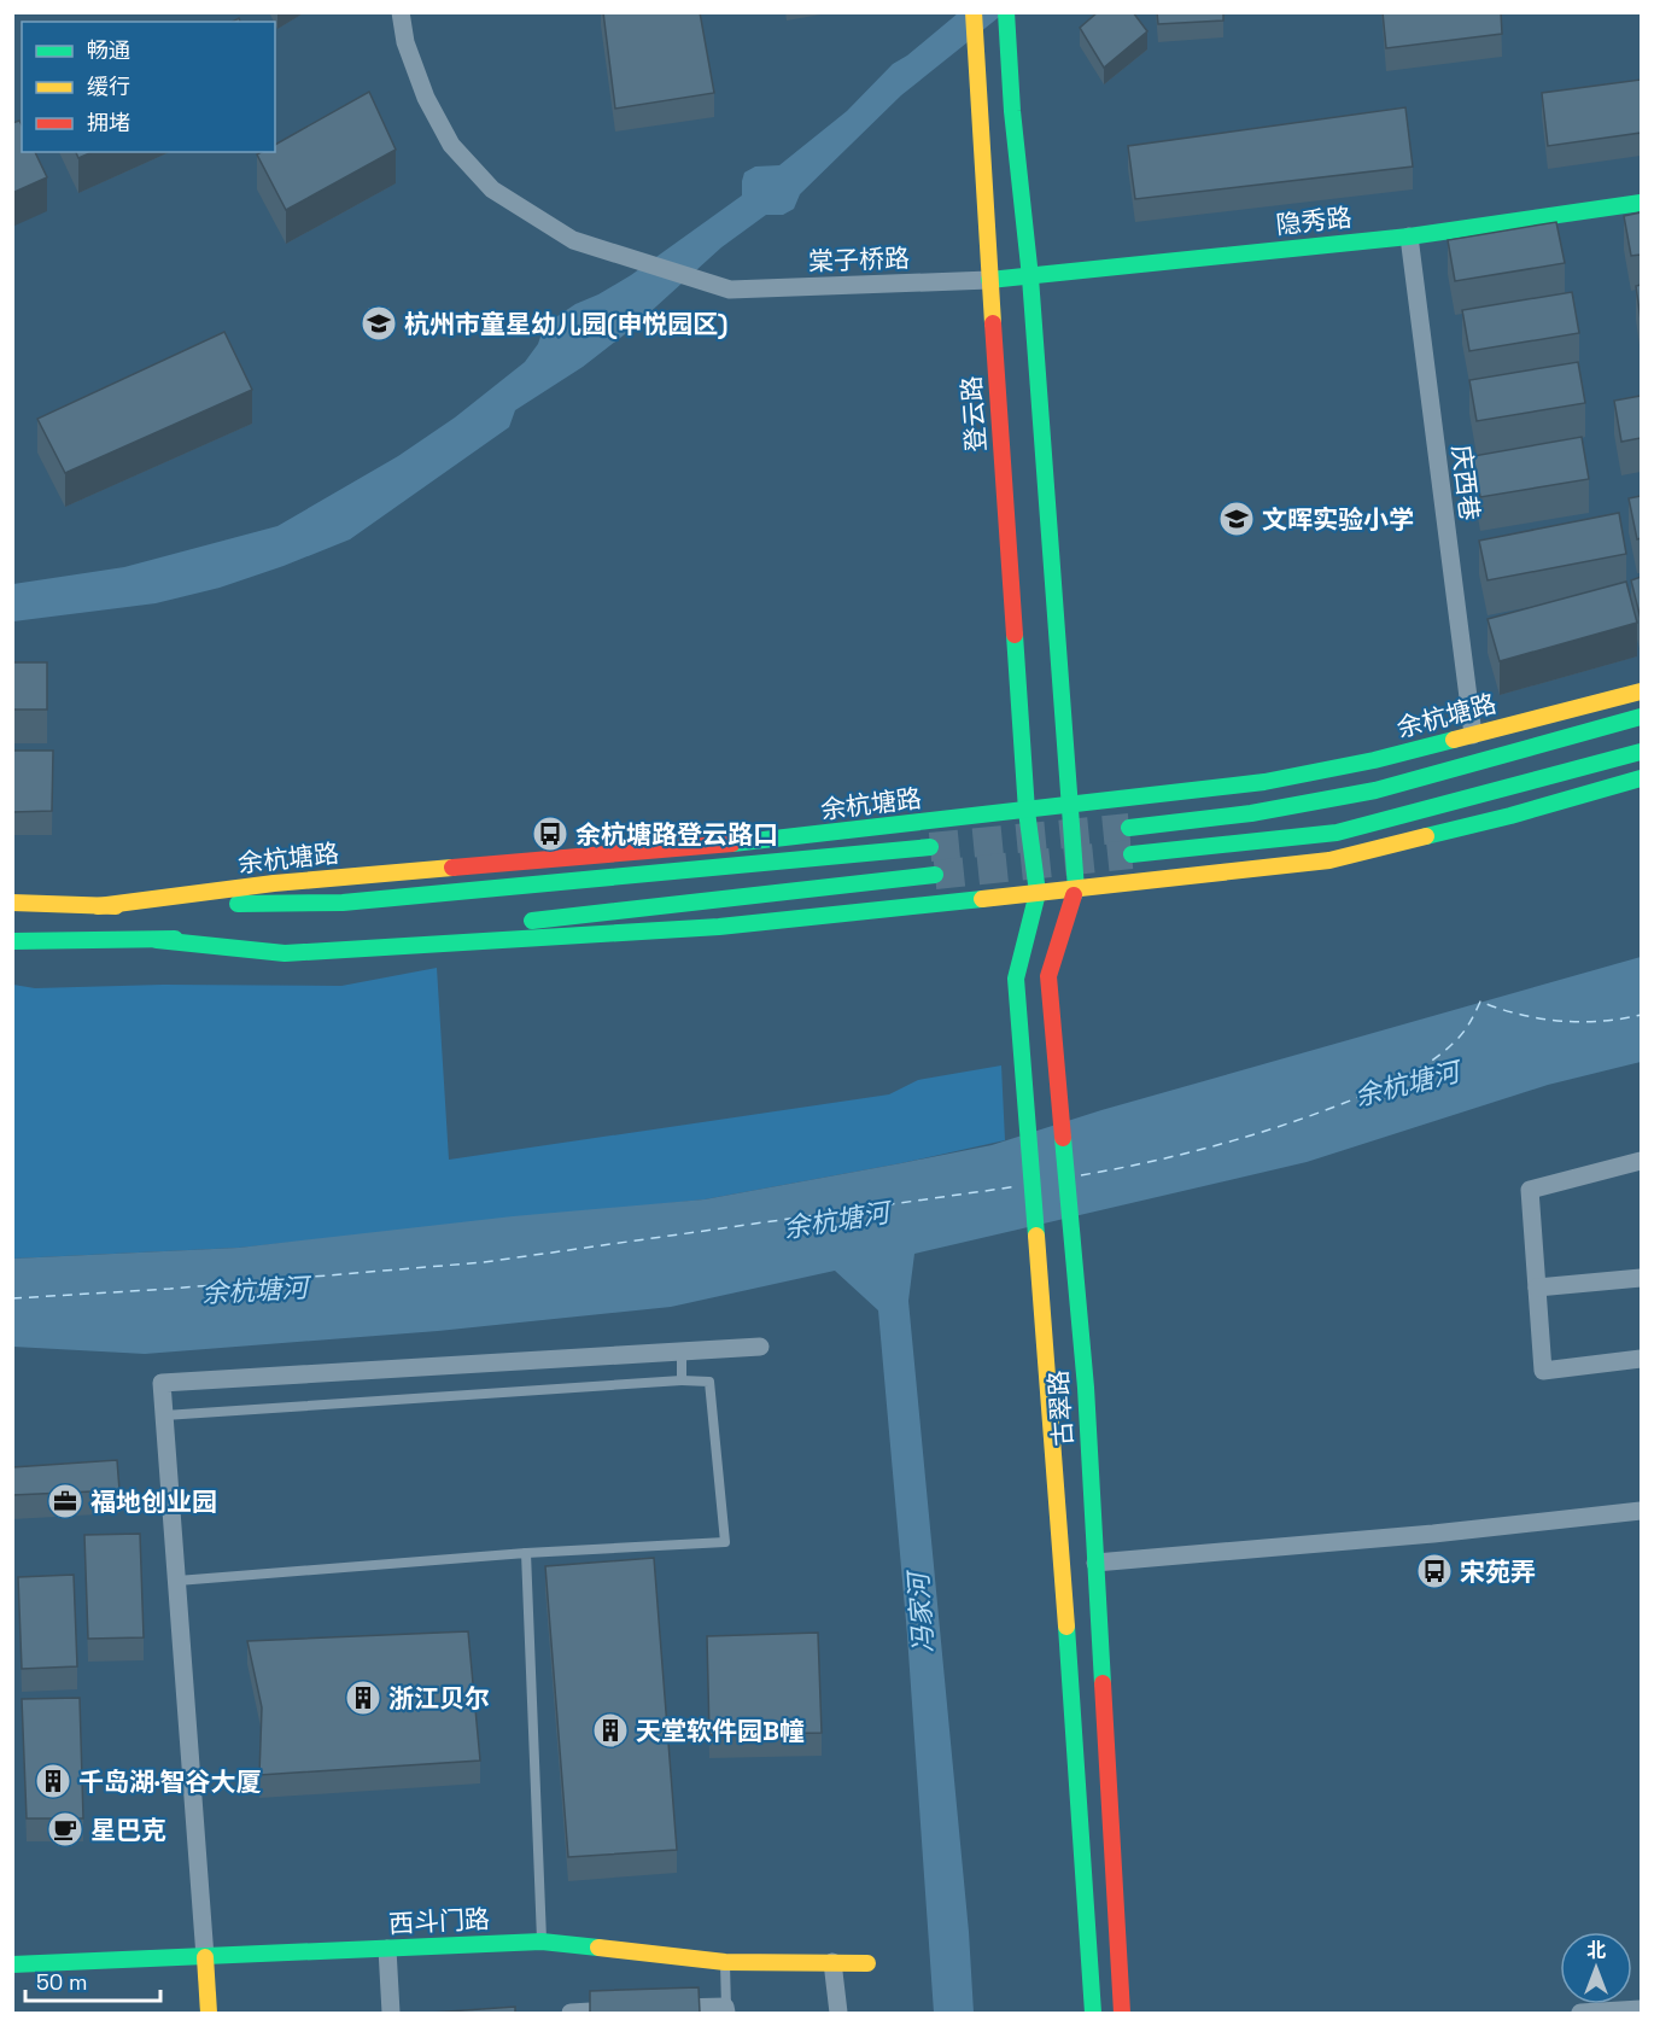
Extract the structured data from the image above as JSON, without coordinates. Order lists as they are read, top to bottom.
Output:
{
  "streets": {
    "main road": [
      "隐秀路",
      "登云路",
      "余杭塘路",
      "古翠路",
      "西斗门路"
    ],
    "street": ["棠子桥路", "庆西巷"]
  },
  "crossings": [
    ["隐秀路", "棠子桥路"],
    ["隐秀路", "登云路"],
    ["隐秀路", "庆西巷"],
    ["棠子桥路", "登云路"],
    ["登云路", "余杭塘路"],
    ["登云路", "古翠路"],
    ["庆西巷", "余杭塘路"],
    ["余杭塘路", "古翠路"]
  ],
  "water": ["余杭塘河", "冯家河"],
  "places": {
    "school or university": ["杭州市童星幼儿园(申悦园区)", "文晖实验小学"],
    "bus stop": ["余杭塘路登云路口", "宋苑弄"],
    "office": ["福地创业园"],
    "building": ["浙江贝尔", "天堂软件园B幢", "千岛湖·智谷大厦"],
    "cafe": ["星巴克"]
  },
  "legend": ["畅通", "缓行", "拥堵"],
  "scale_bar": "50 m",
  "north": "top"
}
